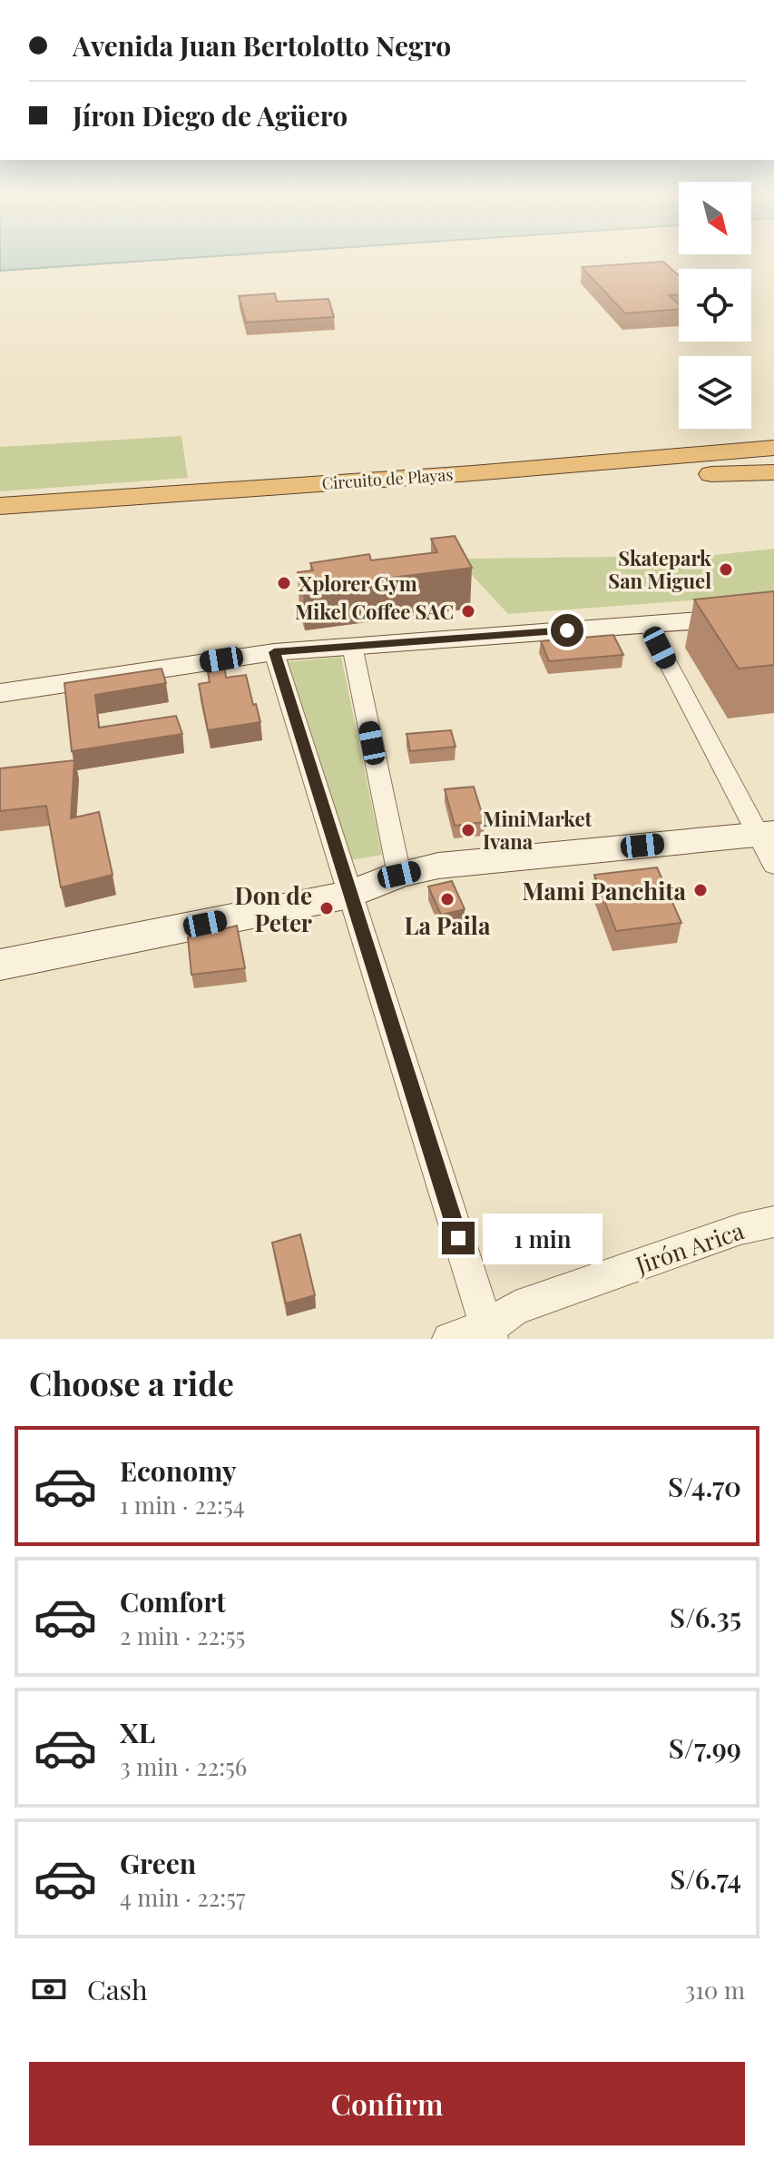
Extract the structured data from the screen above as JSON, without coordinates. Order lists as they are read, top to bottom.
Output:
{
  "streets": {
    "highway": ["Circuito de Playas"],
    "street": ["Jirón Arica"]
  },
  "places": [
    "Skatepark San Miguel",
    "Xplorer Gym",
    "Mikel Coffee SAC",
    "MiniMarket Ivana",
    "Mami Panchita",
    "La Paila",
    "Don de Peter"
  ],
  "north": "bottom right",
  "page": {
    "banner": ["Avenida Juan Bertolotto Negro", "Jíron Diego de Agüero"],
    "bubble": "1 min",
    "heading": "Choose a ride",
    "list": [
      {
        "name": "Economy",
        "note": "1 min · 22:54",
        "value": "S/4.70"
      },
      {
        "name": "Comfort",
        "note": "2 min · 22:55",
        "value": "S/6.35"
      },
      {
        "name": "XL",
        "note": "3 min · 22:56",
        "value": "S/7.99"
      },
      {
        "name": "Green",
        "note": "4 min · 22:57",
        "value": "S/6.74"
      }
    ],
    "pay": ["Cash", "310 m"],
    "buttons": "Confirm"
  }
}
